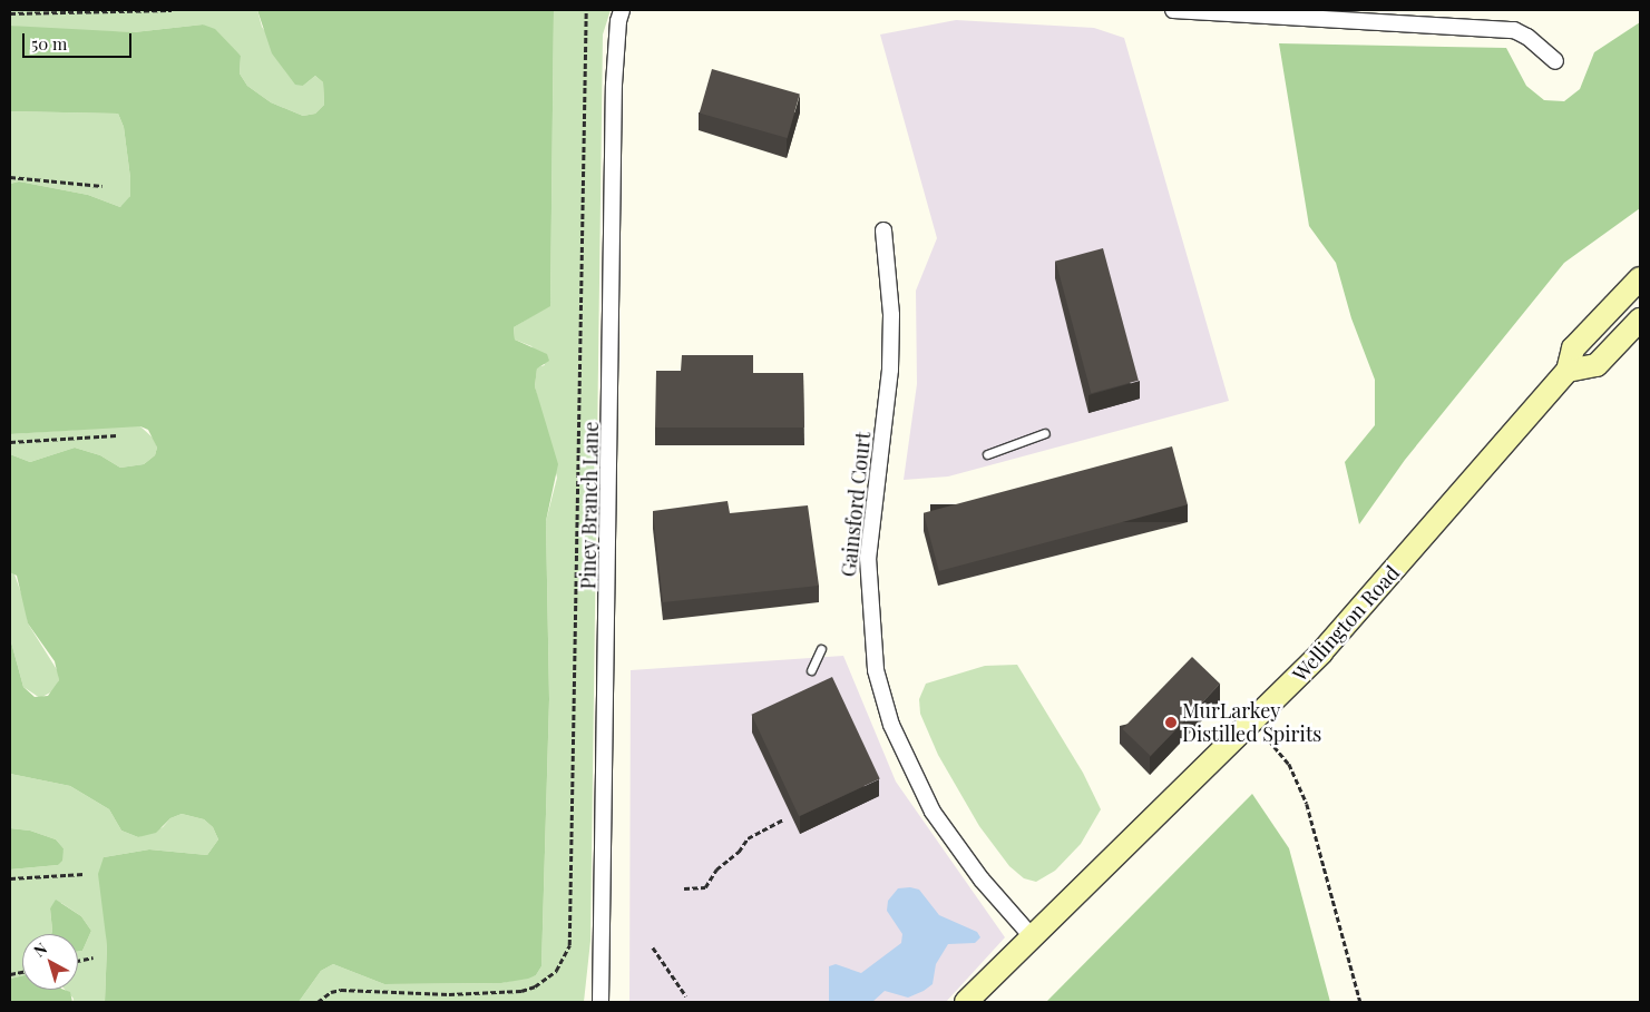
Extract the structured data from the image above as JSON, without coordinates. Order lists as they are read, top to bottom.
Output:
{
  "streets": {
    "main road": ["Wellington Road"],
    "street": ["Gainsford Court", "Piney Branch Lane"]
  },
  "crossings": [
    ["Gainsford Court", "Wellington Road"]
  ],
  "places": ["MurLarkey Distilled Spirits"],
  "scale_bar": "50 m",
  "north": "top left"
}
